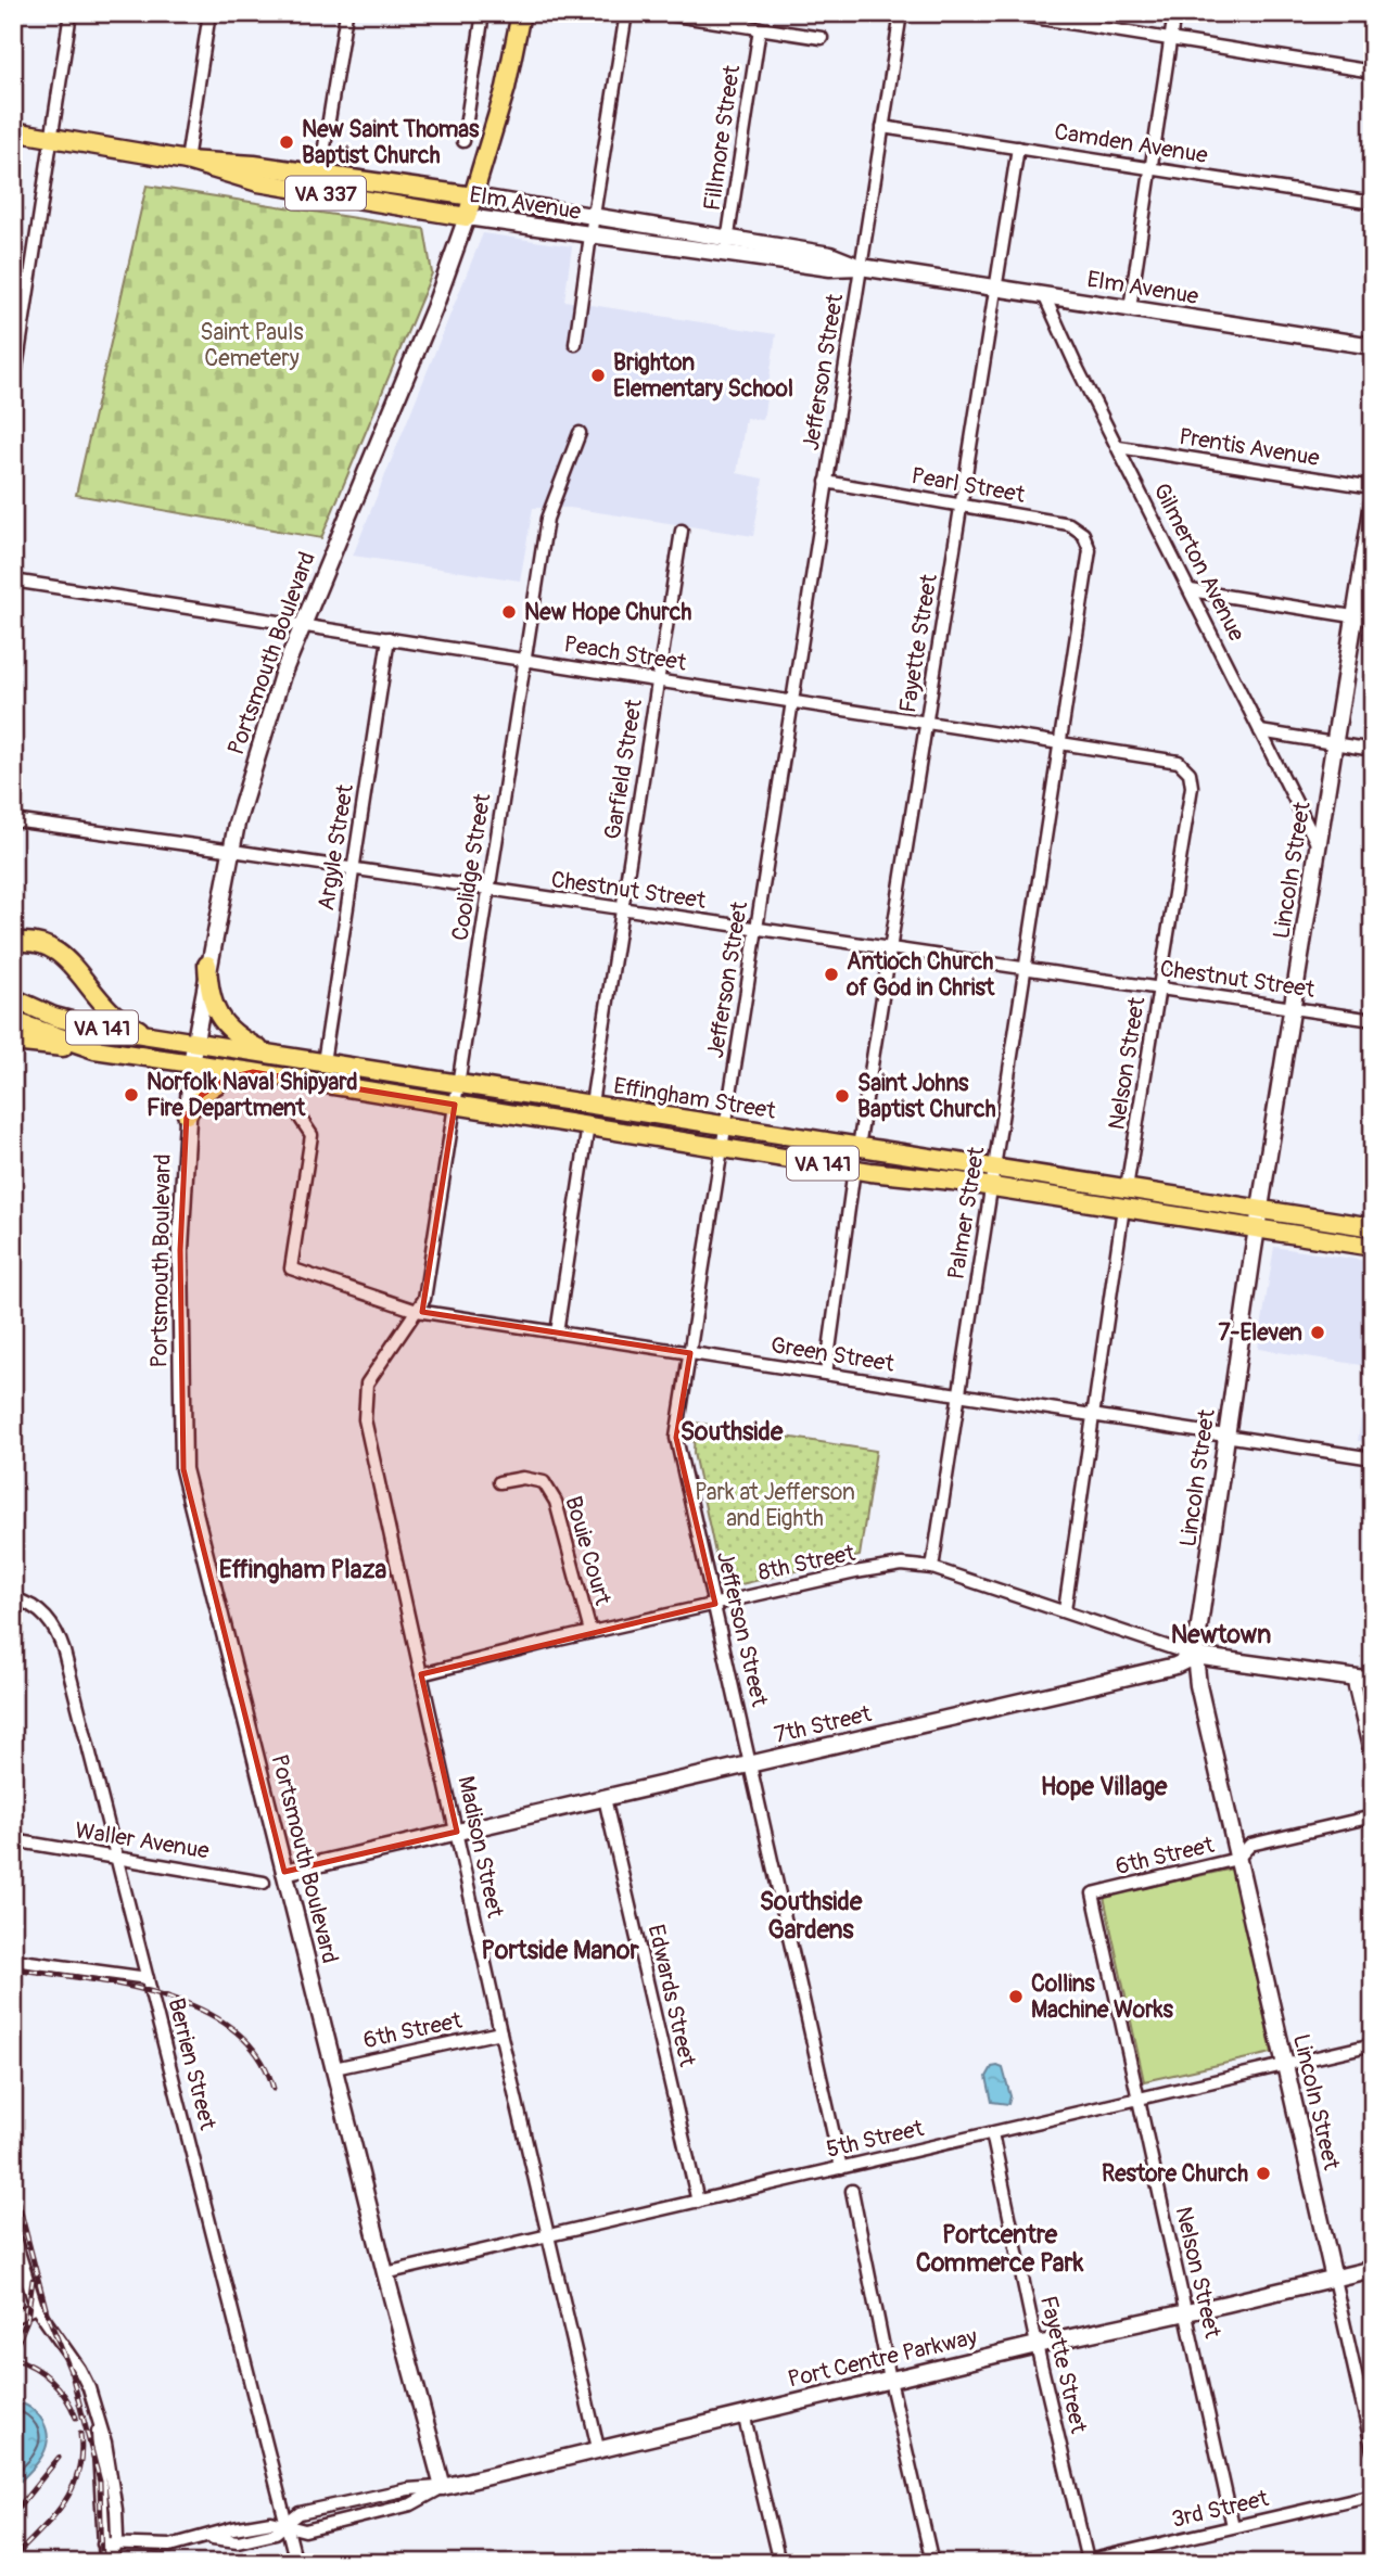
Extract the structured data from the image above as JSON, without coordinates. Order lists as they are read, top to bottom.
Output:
{
  "streets": {
    "main road": [
      "VA 337",
      "Elm Avenue",
      "Portsmouth Boulevard",
      "Lincoln Street",
      "VA 141",
      "Effingham Street",
      "7th Street",
      "Port Centre Parkway"
    ],
    "street": [
      "Fillmore Street",
      "Camden Avenue",
      "Jefferson Street",
      "Prentis Avenue",
      "Pearl Street",
      "Gilmerton Avenue",
      "Fayette Street",
      "Peach Street",
      "Garfield Street",
      "Argyle Street",
      "Coolidge Street",
      "Chestnut Street",
      "Nelson Street",
      "Palmer Street",
      "Green Street",
      "Bouie Court",
      "8th Street",
      "Waller Avenue",
      "Madison Street",
      "6th Street",
      "Edwards Street",
      "Berrien Street",
      "5th Street",
      "3rd Street"
    ]
  },
  "crossings": [
    ["Fillmore Street", "Elm Avenue"],
    ["Camden Avenue", "Jefferson Street"],
    ["Camden Avenue", "Fayette Street"],
    ["Elm Avenue", "Jefferson Street"],
    ["Elm Avenue", "Gilmerton Avenue"],
    ["Elm Avenue", "Fayette Street"],
    ["Elm Avenue", "Portsmouth Boulevard"],
    ["Jefferson Street", "Pearl Street"],
    ["Jefferson Street", "Peach Street"],
    ["Jefferson Street", "Chestnut Street"],
    ["Jefferson Street", "Effingham Street"],
    ["Jefferson Street", "Green Street"],
    ["Jefferson Street", "8th Street"],
    ["Jefferson Street", "7th Street"],
    ["Jefferson Street", "5th Street"],
    ["Prentis Avenue", "Gilmerton Avenue"],
    ["Pearl Street", "Fayette Street"],
    ["Pearl Street", "Palmer Street"],
    ["Gilmerton Avenue", "Lincoln Street"],
    ["Fayette Street", "Peach Street"],
    ["Fayette Street", "Chestnut Street"],
    ["Fayette Street", "Effingham Street"],
    ["Fayette Street", "5th Street"],
    ["Fayette Street", "Port Centre Parkway"],
    ["Fayette Street", "3rd Street"],
    ["Portsmouth Boulevard", "Peach Street"],
    ["Portsmouth Boulevard", "Chestnut Street"],
    ["Portsmouth Boulevard", "Effingham Street"],
    ["Portsmouth Boulevard", "7th Street"],
    ["Portsmouth Boulevard", "6th Street"],
    ["Portsmouth Boulevard", "5th Street"],
    ["Portsmouth Boulevard", "Port Centre Parkway"],
    ["Peach Street", "Garfield Street"],
    ["Peach Street", "Argyle Street"],
    ["Peach Street", "Coolidge Street"],
    ["Peach Street", "Nelson Street"],
    ["Peach Street", "Palmer Street"],
    ["Garfield Street", "Chestnut Street"],
    ["Garfield Street", "Effingham Street"],
    ["Argyle Street", "Chestnut Street"],
    ["Argyle Street", "Effingham Street"],
    ["Coolidge Street", "Chestnut Street"],
    ["Coolidge Street", "Effingham Street"],
    ["Coolidge Street", "Green Street"],
    ["Coolidge Street", "Madison Street"],
    ["Lincoln Street", "Chestnut Street"],
    ["Lincoln Street", "Effingham Street"],
    ["Lincoln Street", "Green Street"],
    ["Lincoln Street", "8th Street"],
    ["Lincoln Street", "7th Street"],
    ["Lincoln Street", "6th Street"],
    ["Lincoln Street", "5th Street"],
    ["Lincoln Street", "Port Centre Parkway"],
    ["Chestnut Street", "Nelson Street"],
    ["Chestnut Street", "Palmer Street"],
    ["Nelson Street", "Effingham Street"],
    ["Nelson Street", "6th Street"],
    ["Nelson Street", "5th Street"],
    ["Nelson Street", "Port Centre Parkway"],
    ["Nelson Street", "3rd Street"],
    ["Effingham Street", "Palmer Street"],
    ["Palmer Street", "Green Street"],
    ["Palmer Street", "8th Street"],
    ["Green Street", "Madison Street"],
    ["Bouie Court", "8th Street"],
    ["8th Street", "7th Street"],
    ["8th Street", "Madison Street"],
    ["7th Street", "Madison Street"],
    ["7th Street", "Edwards Street"],
    ["Waller Avenue", "Berrien Street"],
    ["Madison Street", "6th Street"],
    ["Madison Street", "5th Street"],
    ["Madison Street", "Port Centre Parkway"],
    ["Edwards Street", "5th Street"]
  ],
  "districts": [
    "Southside",
    "Effingham Plaza",
    "Newtown",
    "Hope Village",
    "Southside Gardens",
    "Portside Manor",
    "Portcentre Commerce Park"
  ],
  "parks": ["Saint Pauls Cemetery", "Park at Jefferson and Eighth"],
  "places": [
    "New Saint Thomas Baptist Church",
    "Brighton Elementary School",
    "New Hope Church",
    "Antioch Church of God in Christ",
    "Norfolk Naval Shipyard Fire Department",
    "Saint Johns Baptist Church",
    "7-Eleven",
    "Collins Machine Works",
    "Restore Church"
  ]
}
